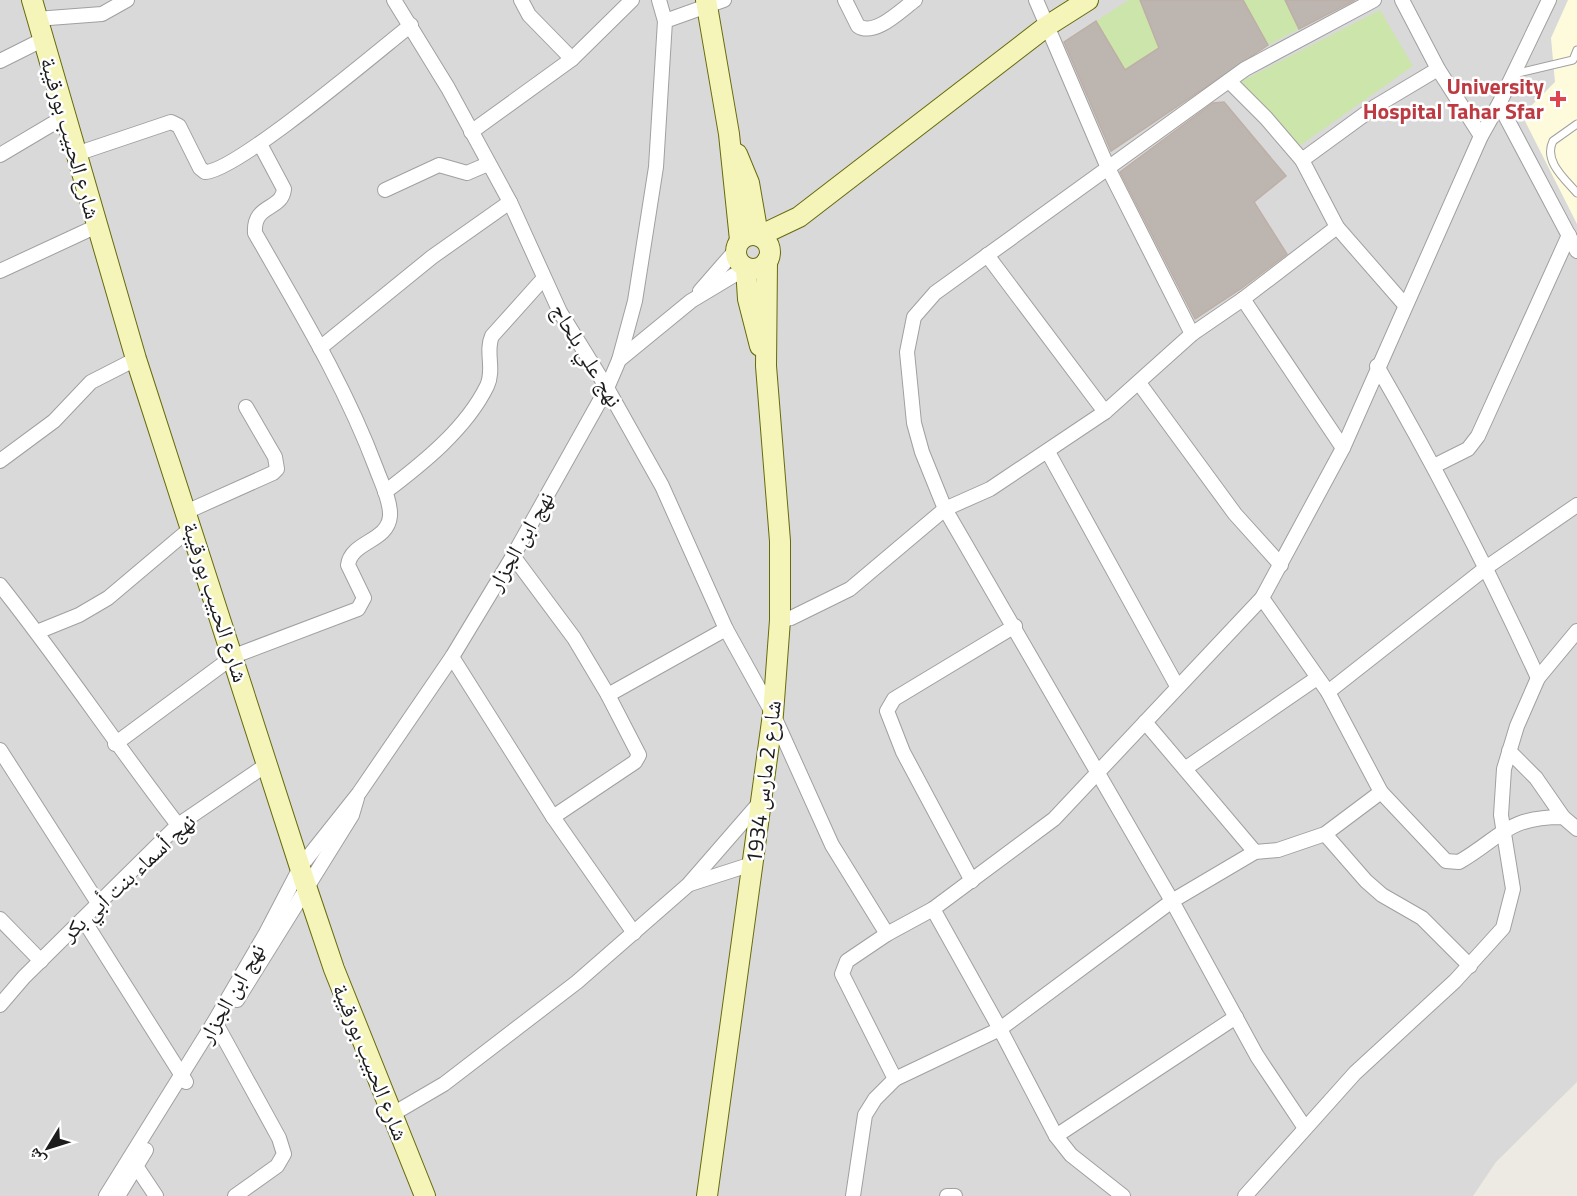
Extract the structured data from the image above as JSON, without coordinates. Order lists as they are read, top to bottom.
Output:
{
  "streets": {
    "street": [
      "شارع الحبيب بورقيبة",
      "نهج علي بلحاج",
      "نهج ابن الجزار",
      "شارع 2 مارس 1934",
      "نهج أسماء بنت أبي بكر"
    ]
  },
  "crossings": [
    ["شارع الحبيب بورقيبة", "نهج ابن الجزار"],
    ["شارع الحبيب بورقيبة", "نهج أسماء بنت أبي بكر"],
    ["نهج علي بلحاج", "نهج ابن الجزار"],
    ["نهج علي بلحاج", "شارع 2 مارس 1934"]
  ],
  "places": {
    "health": ["University Hospital Tahar Sfar"]
  },
  "north": "bottom left"
}
